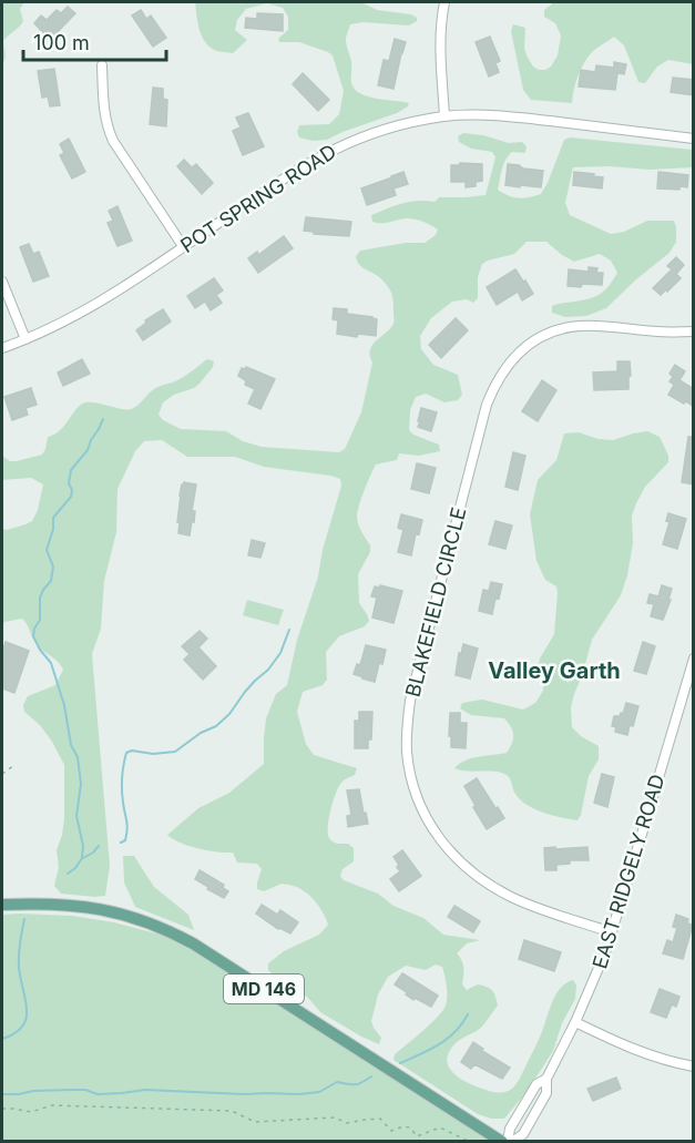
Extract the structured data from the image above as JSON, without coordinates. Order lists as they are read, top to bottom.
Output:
{
  "streets": {
    "main road": ["MD 146"],
    "street": ["POT SPRING ROAD", "BLAKEFIELD CIRCLE", "EAST RIDGELY ROAD"]
  },
  "crossings": [
    ["BLAKEFIELD CIRCLE", "EAST RIDGELY ROAD"]
  ],
  "districts": ["Valley Garth"],
  "scale_bar": "100 m"
}
